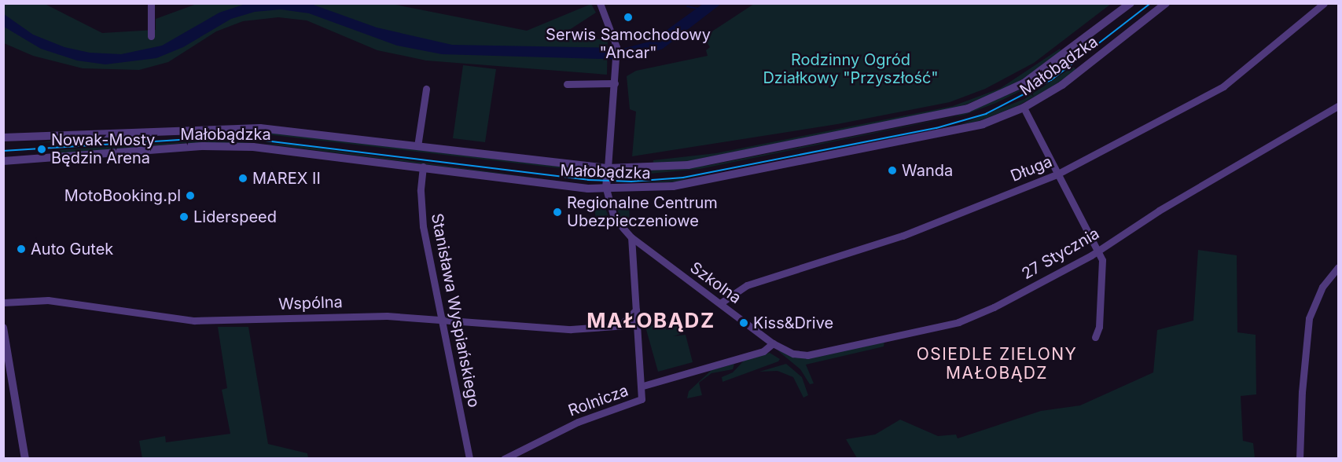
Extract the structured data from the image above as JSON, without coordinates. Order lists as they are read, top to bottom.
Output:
{
  "streets": {
    "street": [
      "Małobądzka",
      "Długa",
      "27 Stycznia",
      "Szkolna",
      "Wspólna",
      "Stanisława Wyspiańskiego",
      "Rolnicza"
    ]
  },
  "crossings": [
    ["Małobądzka", "Szkolna"],
    ["Małobądzka", "Stanisława Wyspiańskiego"],
    ["Długa", "Szkolna"],
    ["27 Stycznia", "Szkolna"],
    ["27 Stycznia", "Rolnicza"],
    ["Szkolna", "Rolnicza"],
    ["Wspólna", "Stanisława Wyspiańskiego"]
  ],
  "districts": ["MAŁOBĄDZ", "OSIEDLE ZIELONY MAŁOBĄDZ"],
  "parks": ["Rodzinny Ogród Działkowy \"Przyszłość\""],
  "places": [
    "Serwis Samochodowy \"Ancar\"",
    "Nowak-Mosty Będzin Arena",
    "Wanda",
    "MAREX II",
    "MotoBooking.pl",
    "Regionalne Centrum Ubezpieczeniowe",
    "Liderspeed",
    "Auto Gutek",
    "Kiss&Drive"
  ]
}
